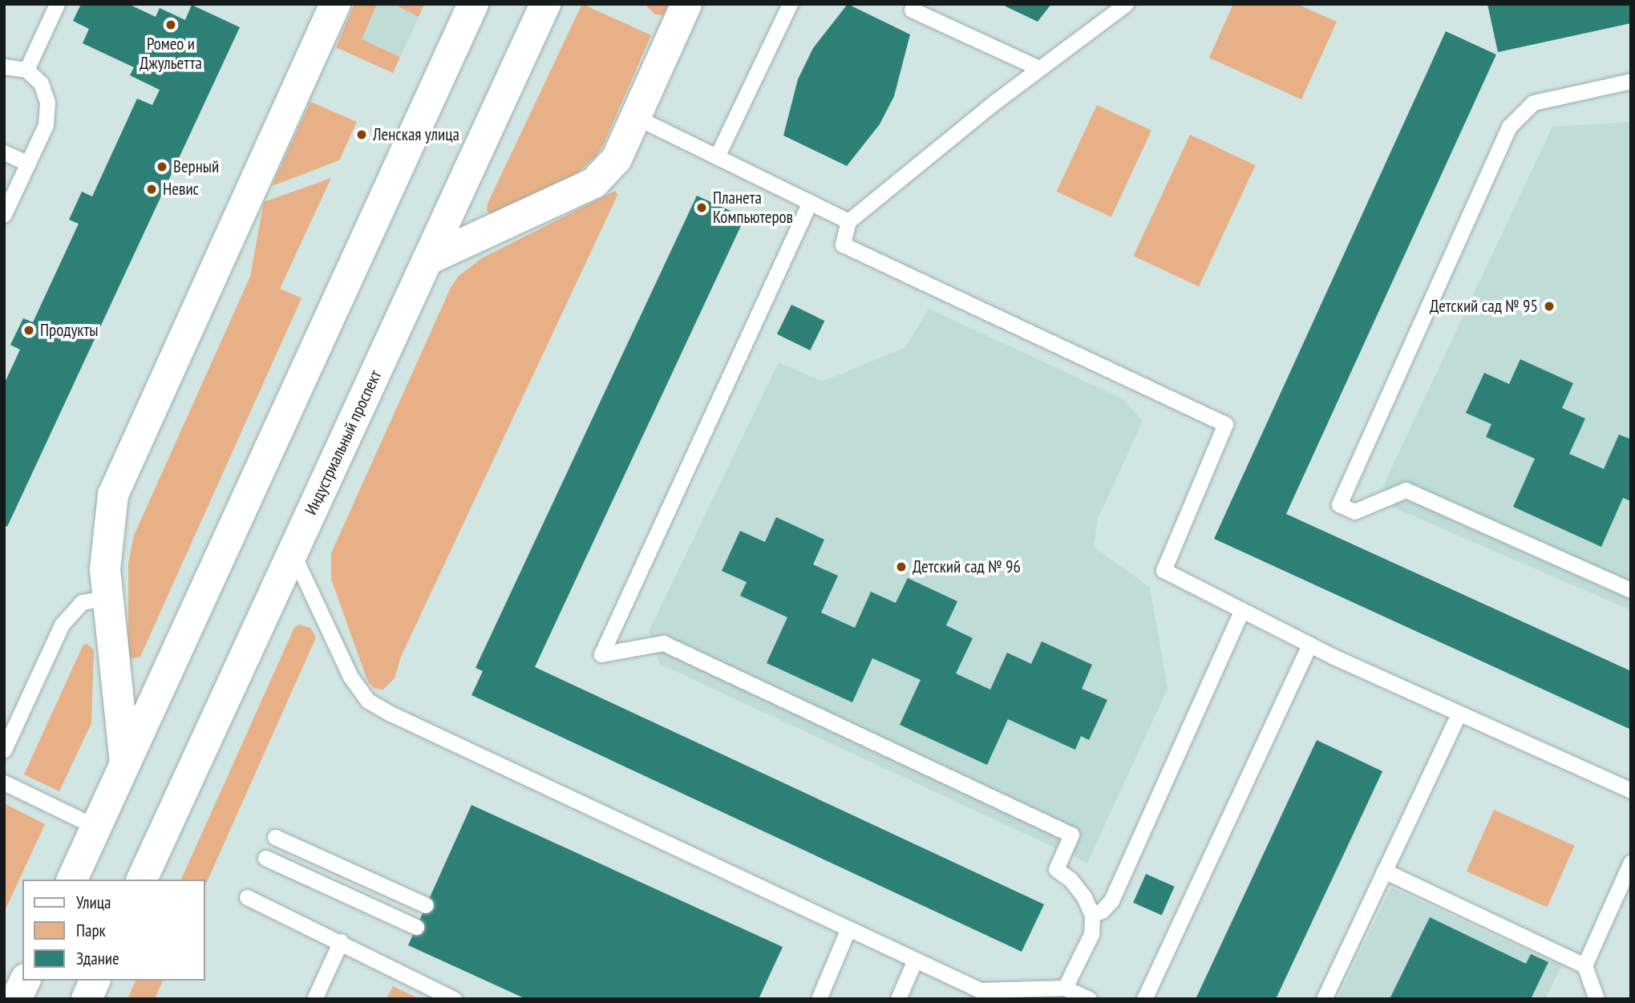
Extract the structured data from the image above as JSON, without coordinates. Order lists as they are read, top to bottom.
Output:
{
  "streets": {
    "main road": ["Индустриальный проспект"]
  },
  "places": [
    "Ромео и Джульетта",
    "Ленская улица",
    "Верный",
    "Невис",
    "Планета Компьютеров",
    "Детский сад № 95",
    "Продукты",
    "Детский сад № 96"
  ],
  "legend": ["Улица", "Парк", "Здание"]
}
